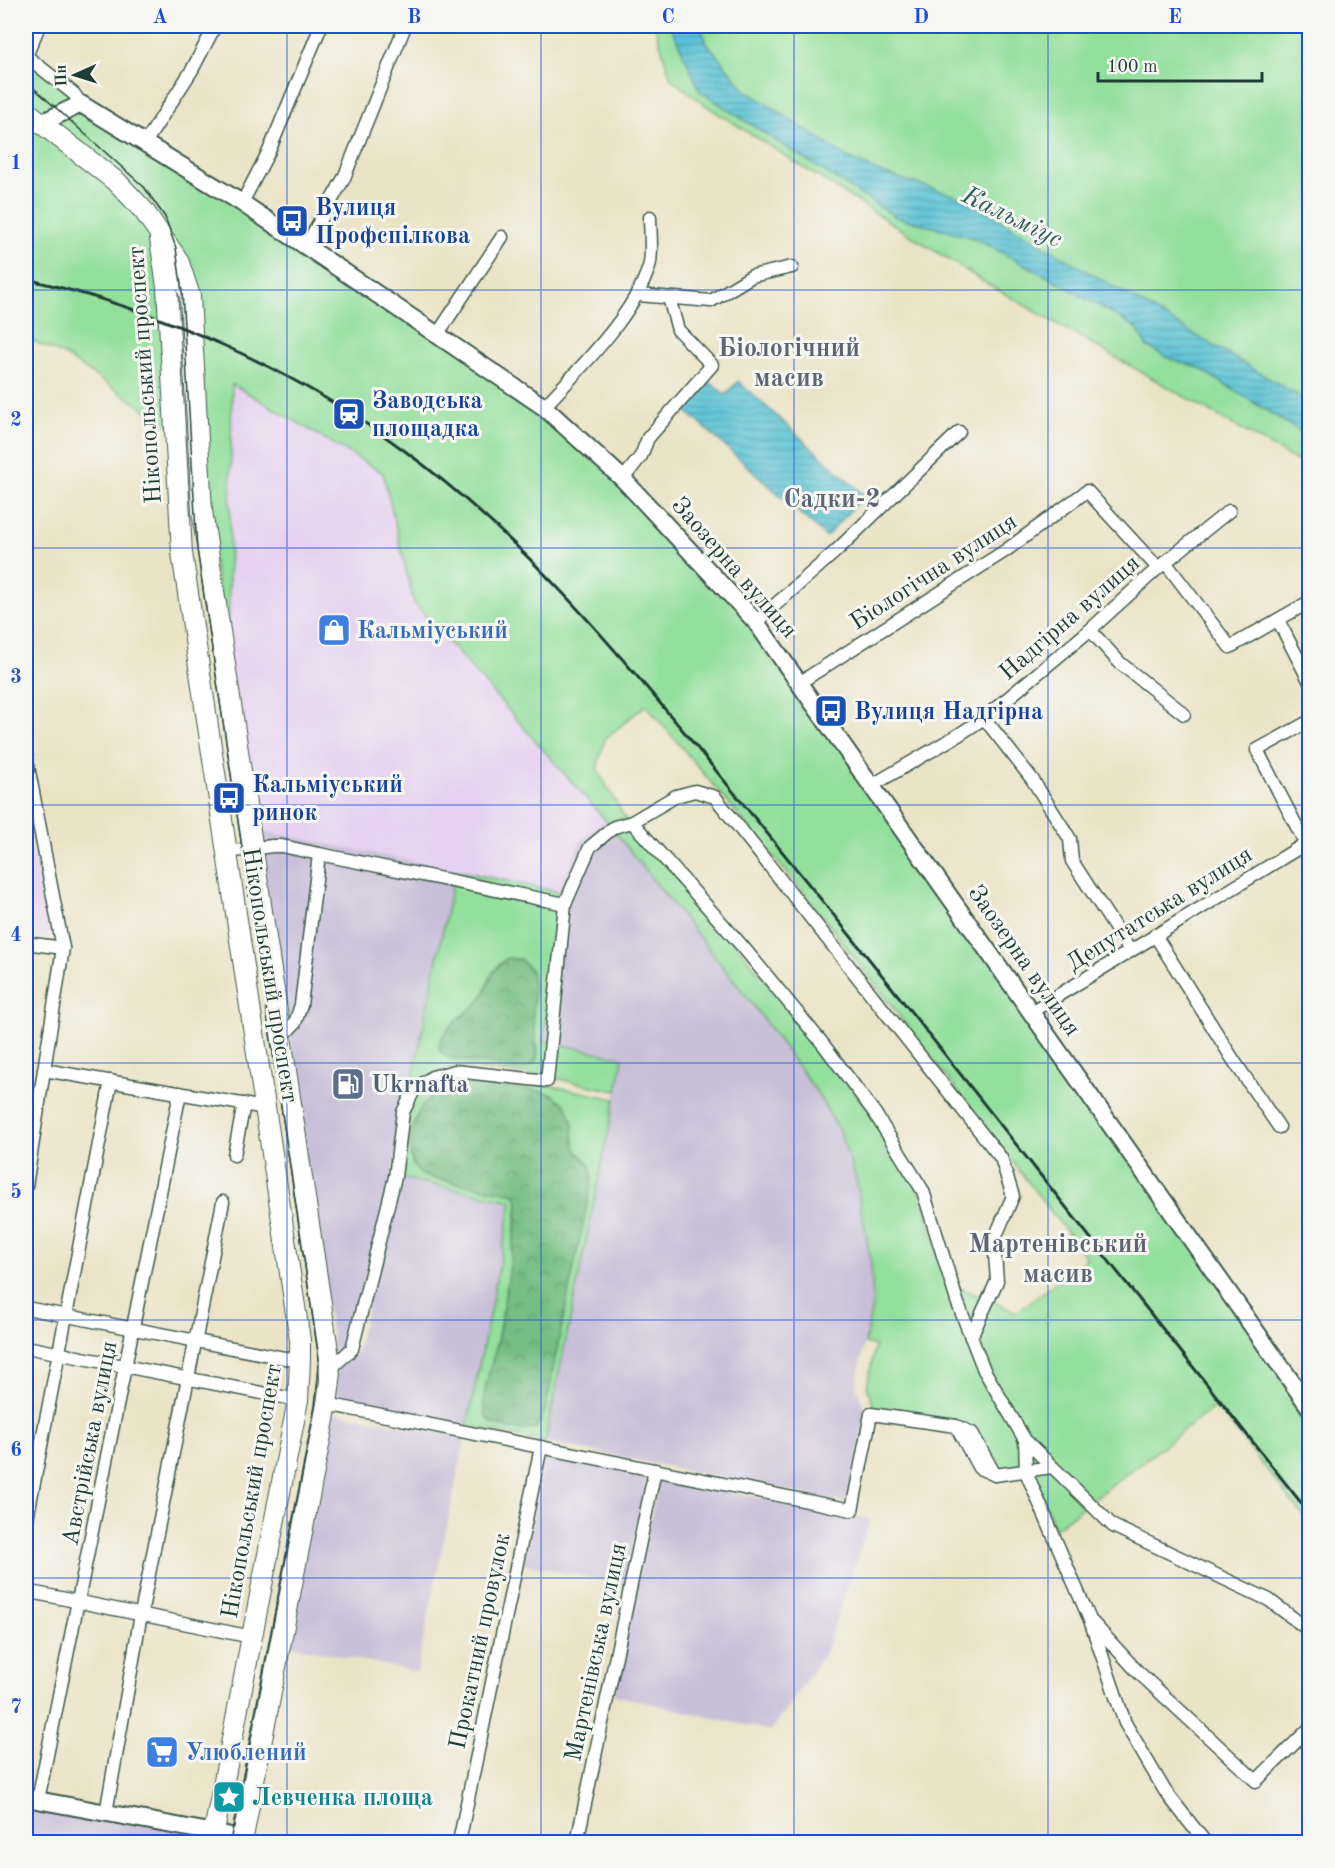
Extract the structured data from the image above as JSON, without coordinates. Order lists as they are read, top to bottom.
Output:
{
  "streets": {
    "main road": ["Нікопольський проспект"],
    "street": [
      "Заозерна вулиця",
      "Біологічна вулиця",
      "Надгірна вулиця",
      "Депутатська вулиця",
      "Австрійська вулиця",
      "Прокатний провулок",
      "Мартенівська вулиця"
    ]
  },
  "crossings": [
    ["Заозерна вулиця", "Біологічна вулиця"],
    ["Заозерна вулиця", "Надгірна вулиця"],
    ["Заозерна вулиця", "Депутатська вулиця"],
    ["Біологічна вулиця", "Надгірна вулиця"]
  ],
  "districts": ["Біологічний масив", "Садки-2", "Мартенівський масив"],
  "water": ["Кальміус"],
  "places": {
    "bus stop": ["Вулиця Профспілкова", "Вулиця Надгірна", "Кальміуський ринок"],
    "station": ["Заводська площадка"],
    "shop": ["Кальміуський"],
    "fuel station": ["Ukrnafta"],
    "supermarket": ["Улюблений"],
    "place": ["Левченка площа"]
  },
  "scale_bar": "100 m",
  "north": "left",
  "grid": {
    "columns": [
      "A",
      "B",
      "C",
      "D",
      "E"
    ],
    "rows": [
      "1",
      "2",
      "3",
      "4",
      "5",
      "6",
      "7"
    ]
  }
}
